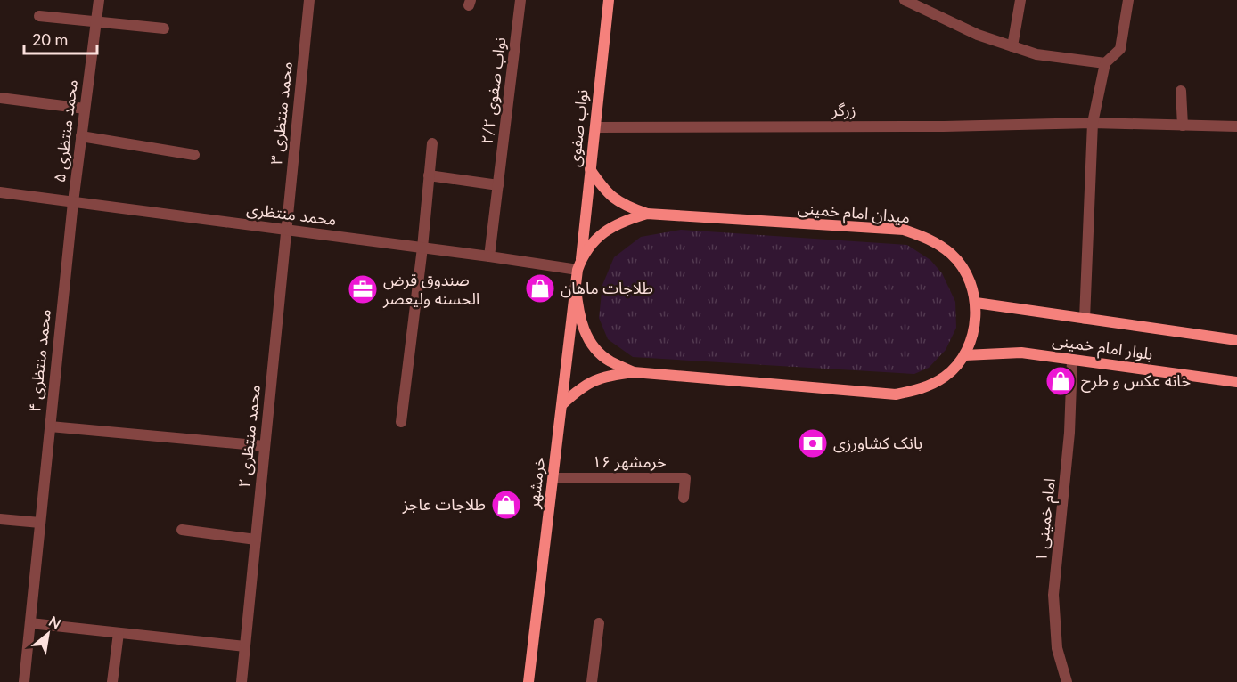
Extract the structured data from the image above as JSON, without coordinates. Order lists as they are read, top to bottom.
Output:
{
  "streets": {
    "main road": [
      "نواب صفوی",
      "میدان امام خمینی",
      "بلوار امام خمینی",
      "خرمشهر"
    ],
    "street": [
      "نواب صفوی ۲/۲",
      "زرگر",
      "محمد منتظری ۳",
      "محمد منتظری ۵",
      "محمد منتظری",
      "محمد منتظری ۴",
      "محمد منتظری ۲",
      "خرمشهر ۱۶",
      "امام خمینی ۱"
    ]
  },
  "crossings": [
    ["نواب صفوی ۲/۲", "محمد منتظری"],
    ["زرگر", "نواب صفوی"],
    ["محمد منتظری ۳", "محمد منتظری"],
    ["محمد منتظری ۳", "محمد منتظری ۲"],
    ["نواب صفوی", "میدان امام خمینی"],
    ["نواب صفوی", "محمد منتظری"],
    ["محمد منتظری ۵", "محمد منتظری"],
    ["محمد منتظری ۵", "محمد منتظری ۴"],
    ["میدان امام خمینی", "محمد منتظری"],
    ["میدان امام خمینی", "بلوار امام خمینی"],
    ["میدان امام خمینی", "خرمشهر"],
    ["محمد منتظری", "محمد منتظری ۴"],
    ["محمد منتظری", "محمد منتظری ۲"],
    ["بلوار امام خمینی", "امام خمینی ۱"],
    ["خرمشهر ۱۶", "خرمشهر"]
  ],
  "places": {
    "shop": ["طلاجات ماهان", "خانه عکس و طرح", "طلاجات عاجز"],
    "office": ["صندوق قرض الحسنه ولیعصر"],
    "bank": ["بانک کشاورزی"]
  },
  "scale_bar": "20 m",
  "north": "top right"
}
